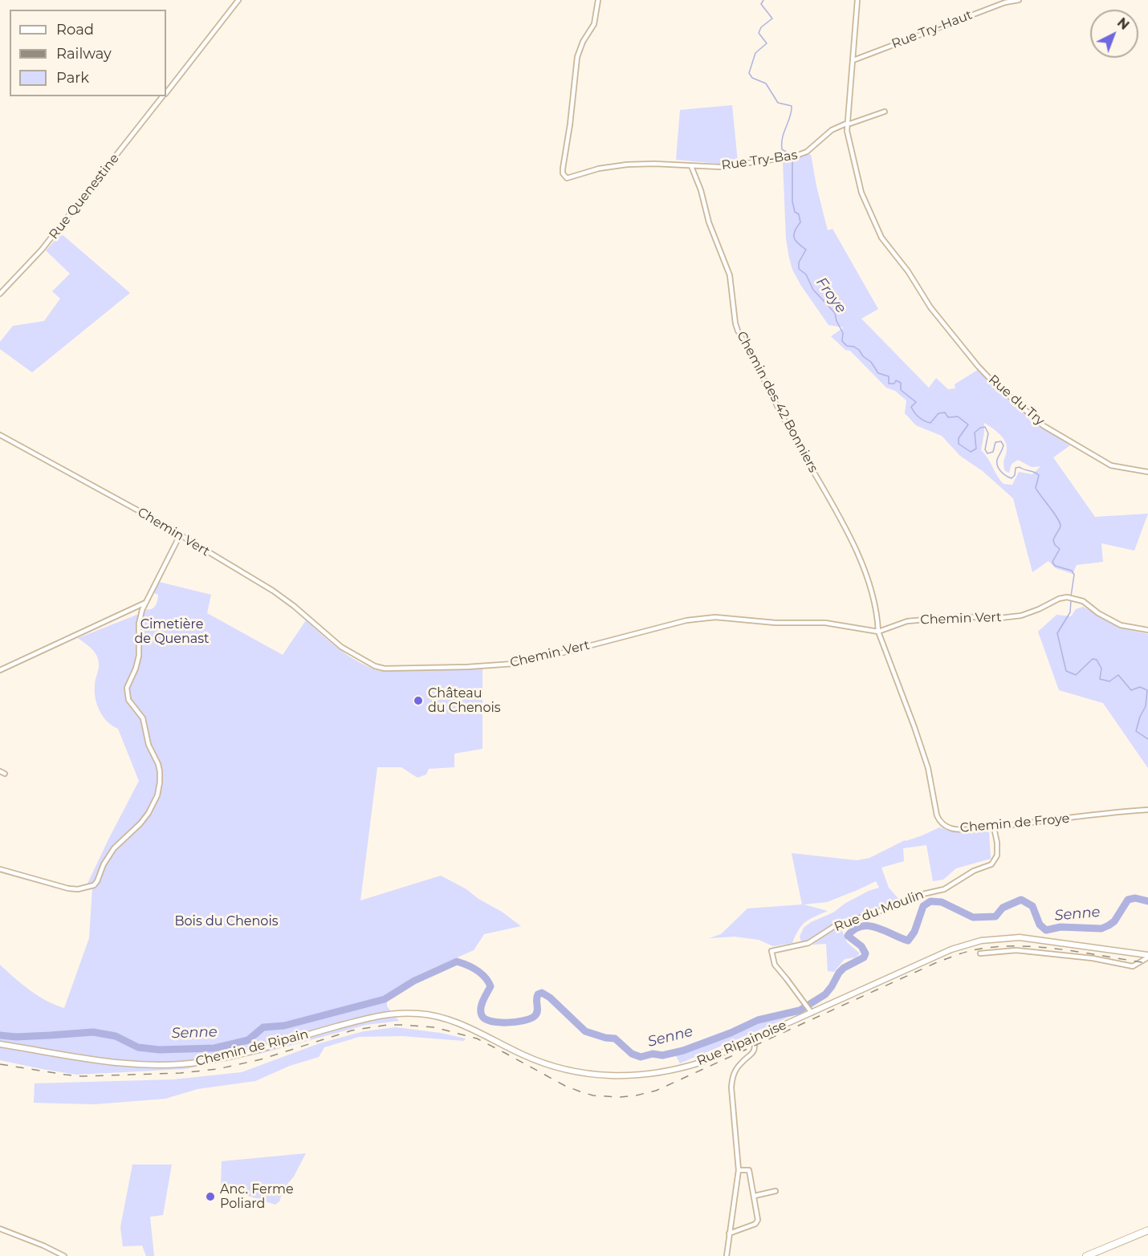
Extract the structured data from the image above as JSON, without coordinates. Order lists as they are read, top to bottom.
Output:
{
  "streets": {
    "street": [
      "Rue Try-Haut",
      "Rue Try-Bas",
      "Rue Quenestine",
      "Rue du Try",
      "Chemin des 42 Bonniers",
      "Chemin Vert",
      "Chemin de Froye",
      "Rue du Moulin",
      "Rue Ripainoise",
      "Chemin de Ripain"
    ]
  },
  "crossings": [
    ["Rue Try-Bas", "Rue du Try"],
    ["Rue Try-Bas", "Chemin des 42 Bonniers"],
    ["Chemin des 42 Bonniers", "Chemin Vert"],
    ["Chemin des 42 Bonniers", "Chemin de Froye"],
    ["Chemin Vert", "Chemin de Froye"],
    ["Chemin de Froye", "Rue du Moulin"],
    ["Rue du Moulin", "Rue Ripainoise"],
    ["Rue Ripainoise", "Chemin de Ripain"]
  ],
  "water": ["Froye", "Senne"],
  "parks": ["Cimetière de Quenast", "Bois du Chenois"],
  "places": ["Château du Chenois", "Anc. Ferme Poliard"],
  "legend": ["Road", "Railway", "Park"],
  "north": "top right"
}
